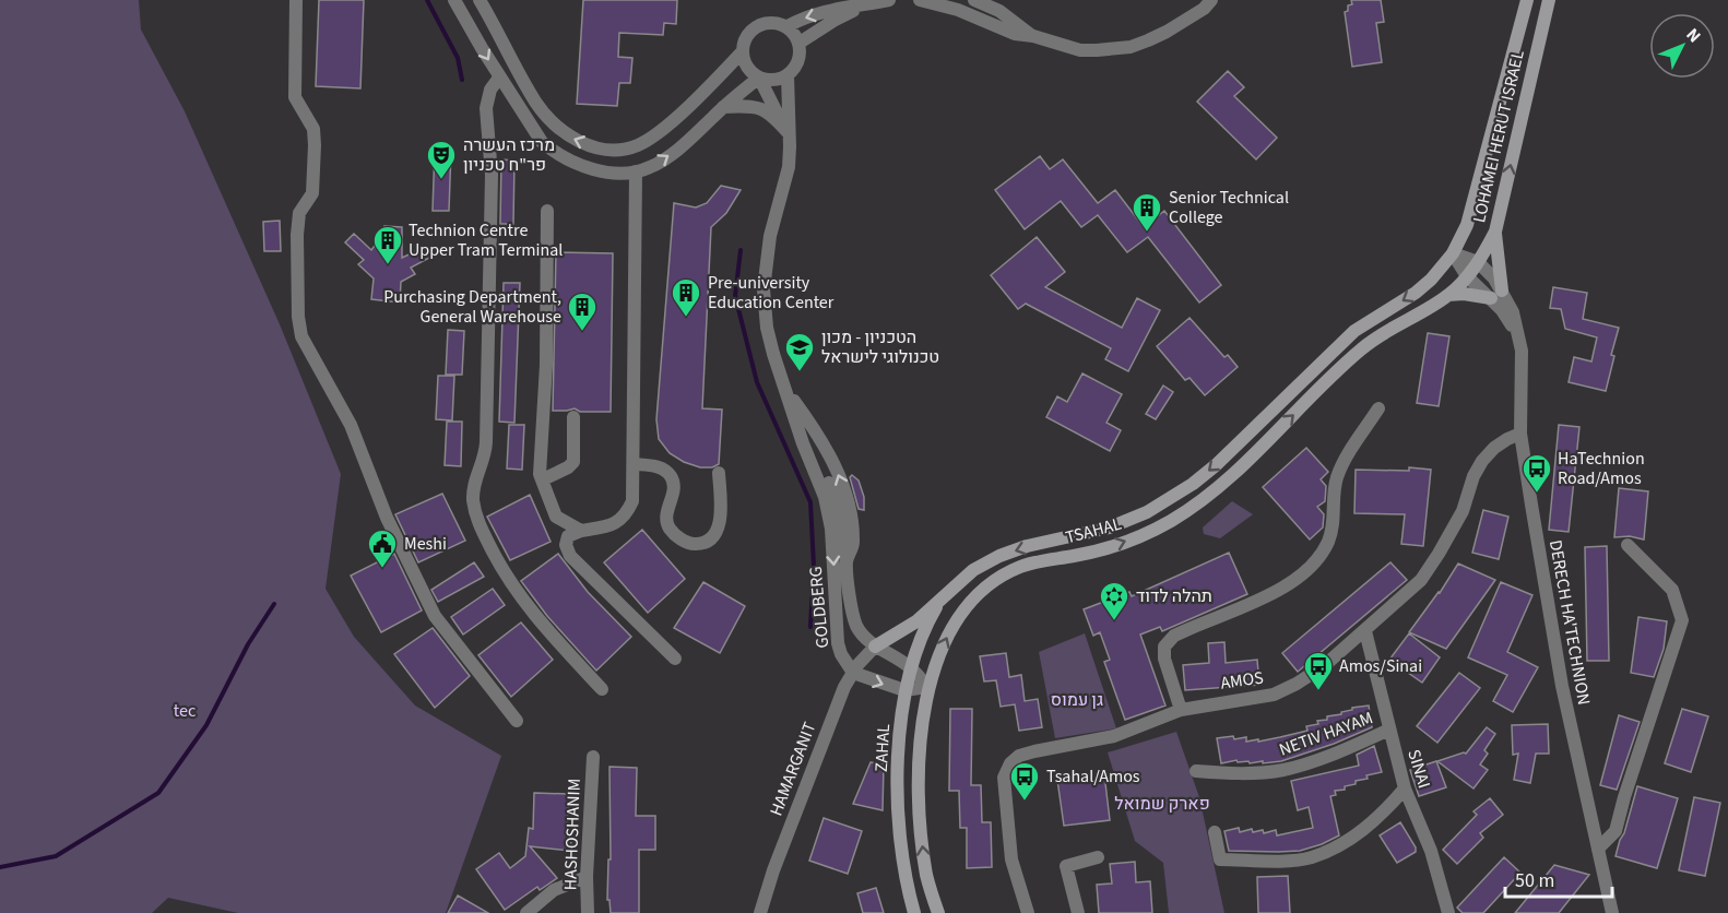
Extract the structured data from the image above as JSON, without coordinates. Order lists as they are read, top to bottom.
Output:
{
  "streets": {
    "main road": ["LOHAMEI HERUT ISRAEL", "TSAHAL", "ZAHAL"],
    "street": [
      "GOLDBERG",
      "DERECH HA'TECHNION",
      "AMOS",
      "NETIV HAYAM",
      "HAMARGANIT",
      "SINAI",
      "HASHOSHANIM"
    ]
  },
  "crossings": [
    ["LOHAMEI HERUT ISRAEL", "TSAHAL"],
    ["LOHAMEI HERUT ISRAEL", "DERECH HA'TECHNION"],
    ["TSAHAL", "GOLDBERG"],
    ["TSAHAL", "DERECH HA'TECHNION"],
    ["TSAHAL", "ZAHAL"],
    ["GOLDBERG", "ZAHAL"],
    ["GOLDBERG", "HAMARGANIT"],
    ["DERECH HA'TECHNION", "AMOS"],
    ["AMOS", "SINAI"],
    ["NETIV HAYAM", "SINAI"]
  ],
  "parks": ["גן עמוס", "tec", "פארק שמואל"],
  "places": {
    "theatre": ["מרכז העשרה פר\"ח טכניון"],
    "building": [
      "Senior Technical College",
      "Technion Centre Upper Tram Terminal",
      "Pre-university Education Center",
      "Purchasing Department, General Warehouse"
    ],
    "school or university": ["הטכניון - מכון טכנולוגי לישראל"],
    "bus stop": ["HaTechnion Road/Amos", "Amos/Sinai", "Tsahal/Amos"],
    "public building": ["Meshi"],
    "synagogue": ["תהלה לדוד"]
  },
  "scale_bar": "50 m",
  "north": "top right"
}
